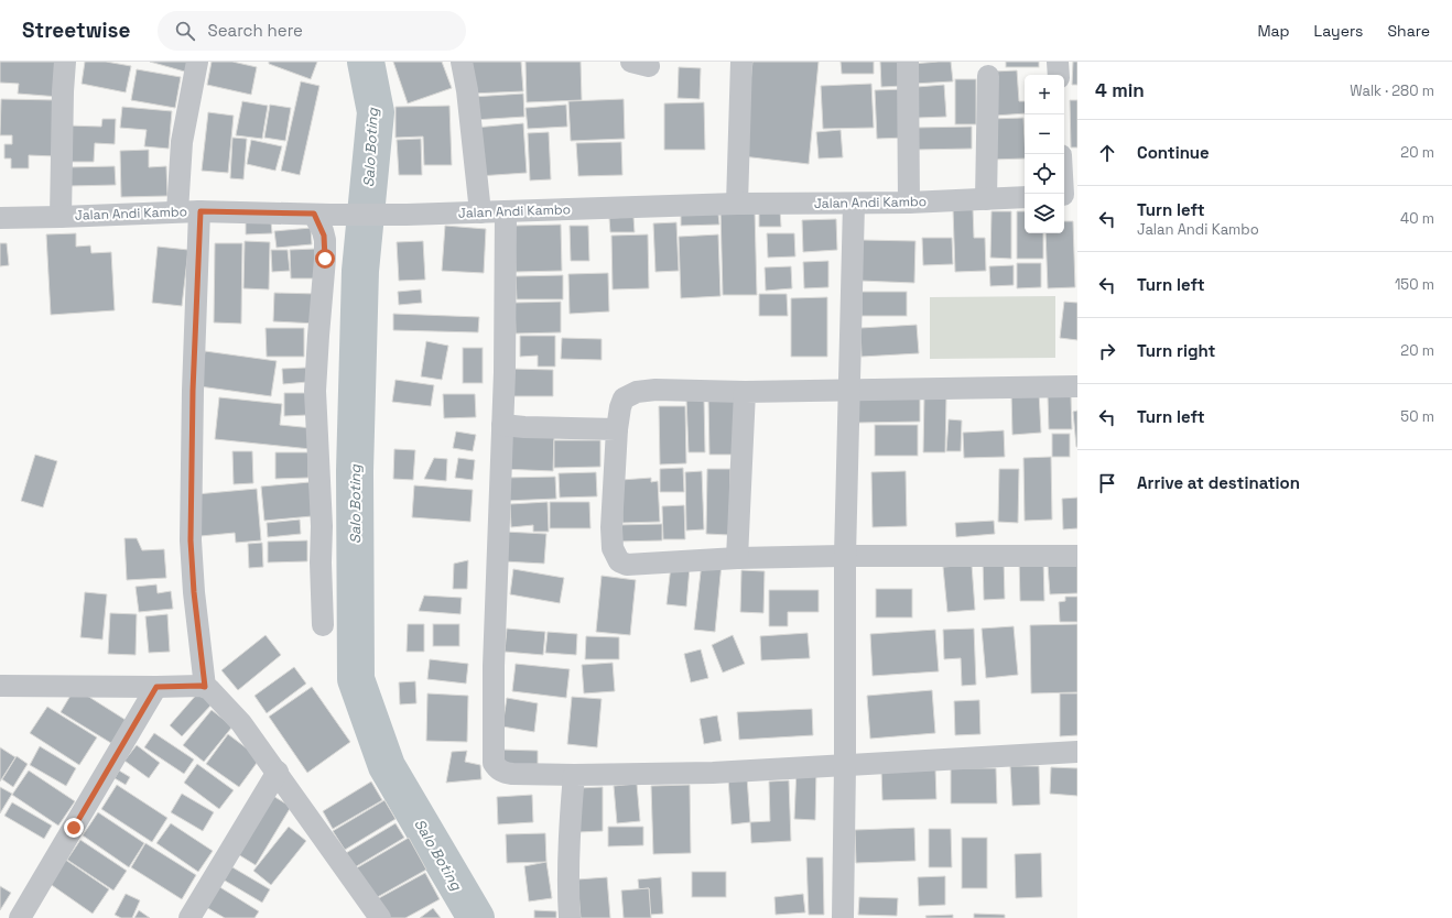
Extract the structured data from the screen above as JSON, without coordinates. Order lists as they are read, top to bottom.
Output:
{
  "streets": {
    "street": ["Jalan Andi Kambo"]
  },
  "water": ["Salo Boting"],
  "page": {
    "header": "Streetwise",
    "search": "Search here",
    "nav": ["Map", "Layers", "Share"],
    "heading": ["4 min", "Walk · 280 m"],
    "map_buttons": ["+", "−"],
    "list": [
      ["Continue", "20 m"],
      ["Turn left", "Jalan Andi Kambo", "40 m"],
      ["Turn left", "150 m"],
      ["Turn right", "20 m"],
      ["Turn left", "50 m"],
      "Arrive at destination"
    ]
  }
}
